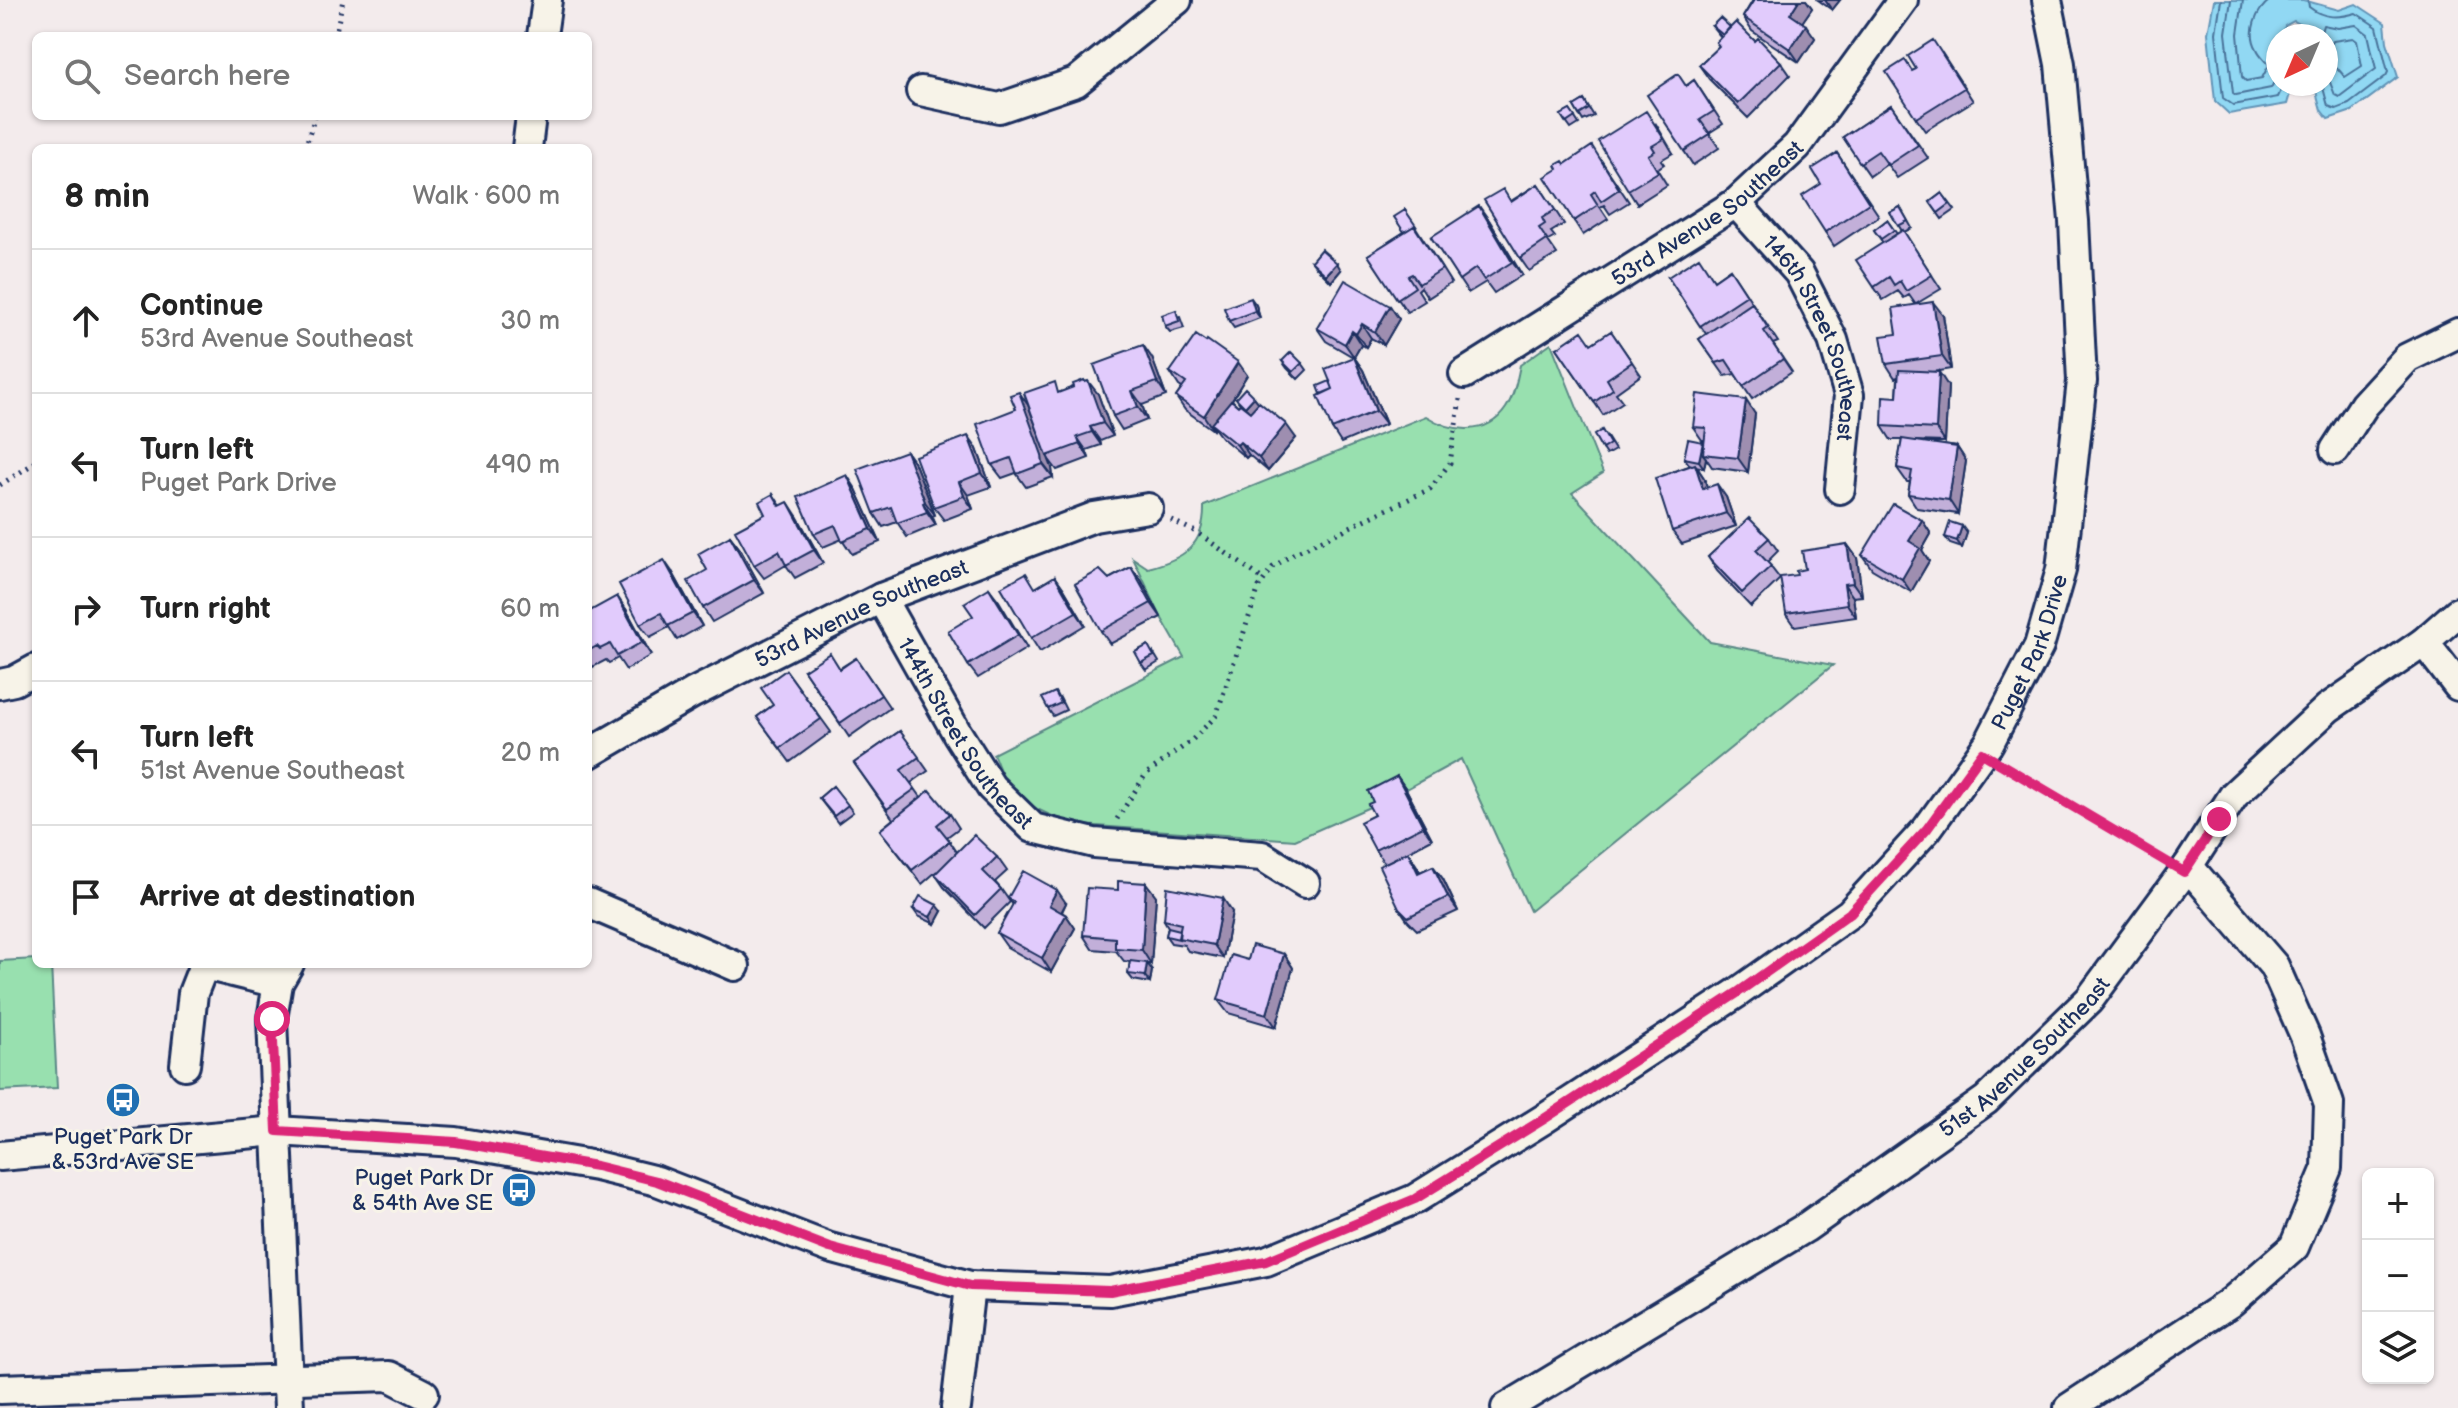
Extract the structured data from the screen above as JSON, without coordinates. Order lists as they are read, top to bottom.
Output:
{
  "streets": {
    "street": [
      "53rd Avenue Southeast",
      "146th Street Southeast",
      "Puget Park Drive",
      "144th Street Southeast",
      "51st Avenue Southeast"
    ]
  },
  "crossings": [
    ["53rd Avenue Southeast", "146th Street Southeast"],
    ["53rd Avenue Southeast", "144th Street Southeast"]
  ],
  "places": {
    "bus stop": ["Puget Park Dr & 53rd Ave SE", "Puget Park Dr & 54th Ave SE"]
  },
  "north": "bottom left",
  "page": {
    "search": "Search here",
    "heading": ["8 min", "Walk · 600 m"],
    "list": [
      ["Continue", "53rd Avenue Southeast", "30 m"],
      ["Turn left", "Puget Park Drive", "490 m"],
      ["Turn right", "60 m"],
      ["Turn left", "51st Avenue Southeast", "20 m"],
      "Arrive at destination"
    ],
    "map_buttons": ["+", "−"]
  }
}
